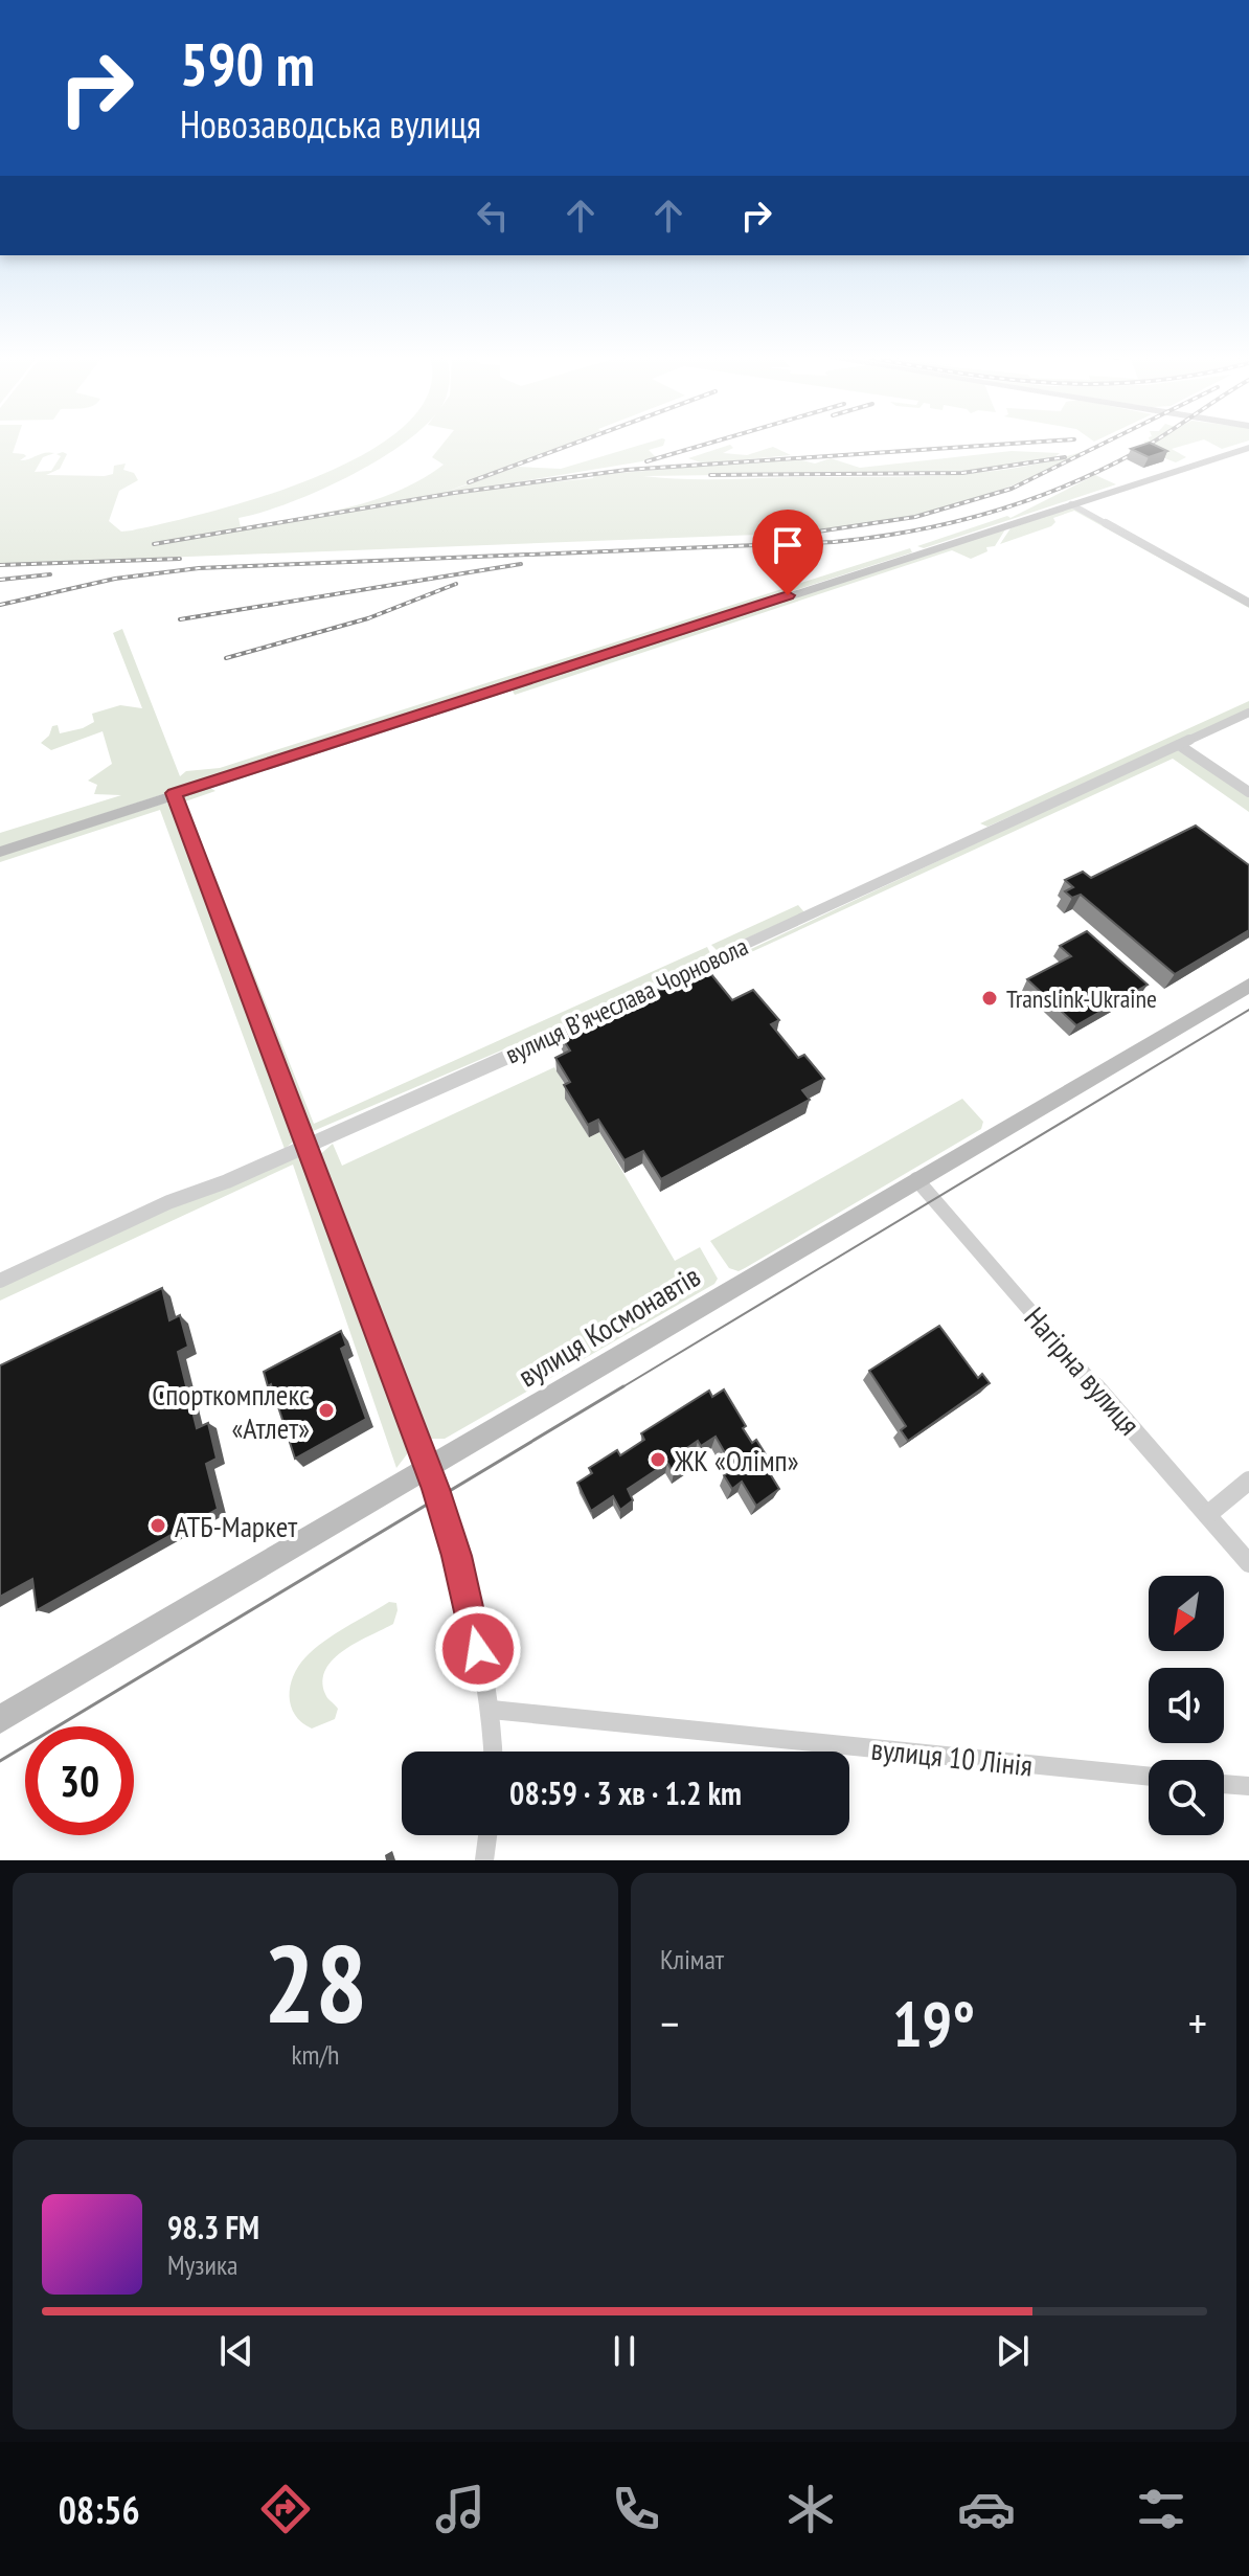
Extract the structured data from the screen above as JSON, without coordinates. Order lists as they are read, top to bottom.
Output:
{
  "streets": {
    "street": [
      "вулиця Вʼячеслава Чорновола",
      "вулиця Космонавтів",
      "Нагірна вулиця",
      "вулиця 10 Лінія"
    ]
  },
  "crossings": [
    ["вулиця Космонавтів", "Нагірна вулиця"]
  ],
  "places": [
    "Translink-Ukraine",
    "Спорткомплекс «Атлет»",
    "ЖК «Олімп»",
    "АТБ-Маркет"
  ],
  "north": "bottom left",
  "page": {
    "turn": ["590 m", "Новозаводська вулиця"],
    "limit": "30",
    "trip": "08:59 · 3 хв · 1.2 km",
    "tile": [
      ["28", "km/h"],
      "Клімат"
    ],
    "heat": ["−", "19°", "+"],
    "song": ["98.3 FM", "Музика"],
    "tabs": "08:56"
  }
}
